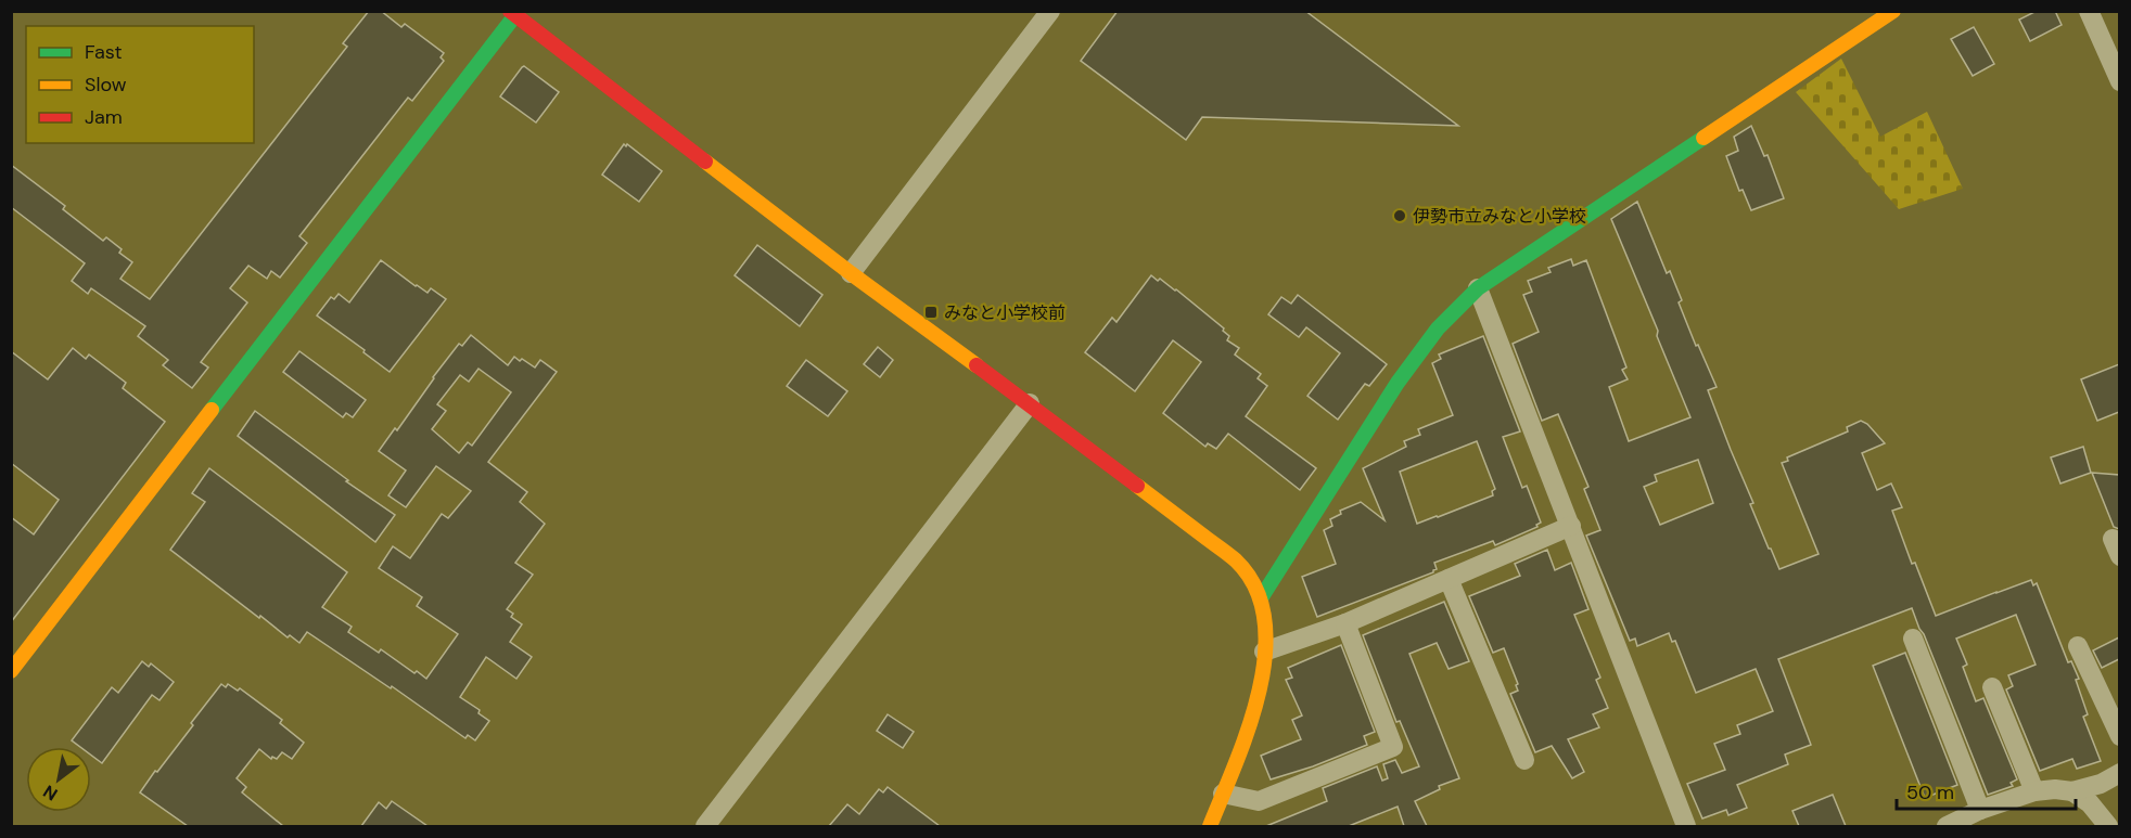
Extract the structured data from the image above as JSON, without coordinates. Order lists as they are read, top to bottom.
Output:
{
  "places": {
    "other": ["伊勢市立みなと小学校"],
    "transit": ["みなと小学校前"]
  },
  "legend": ["Fast", "Slow", "Jam"],
  "scale_bar": "50 m",
  "north": "bottom left"
}
